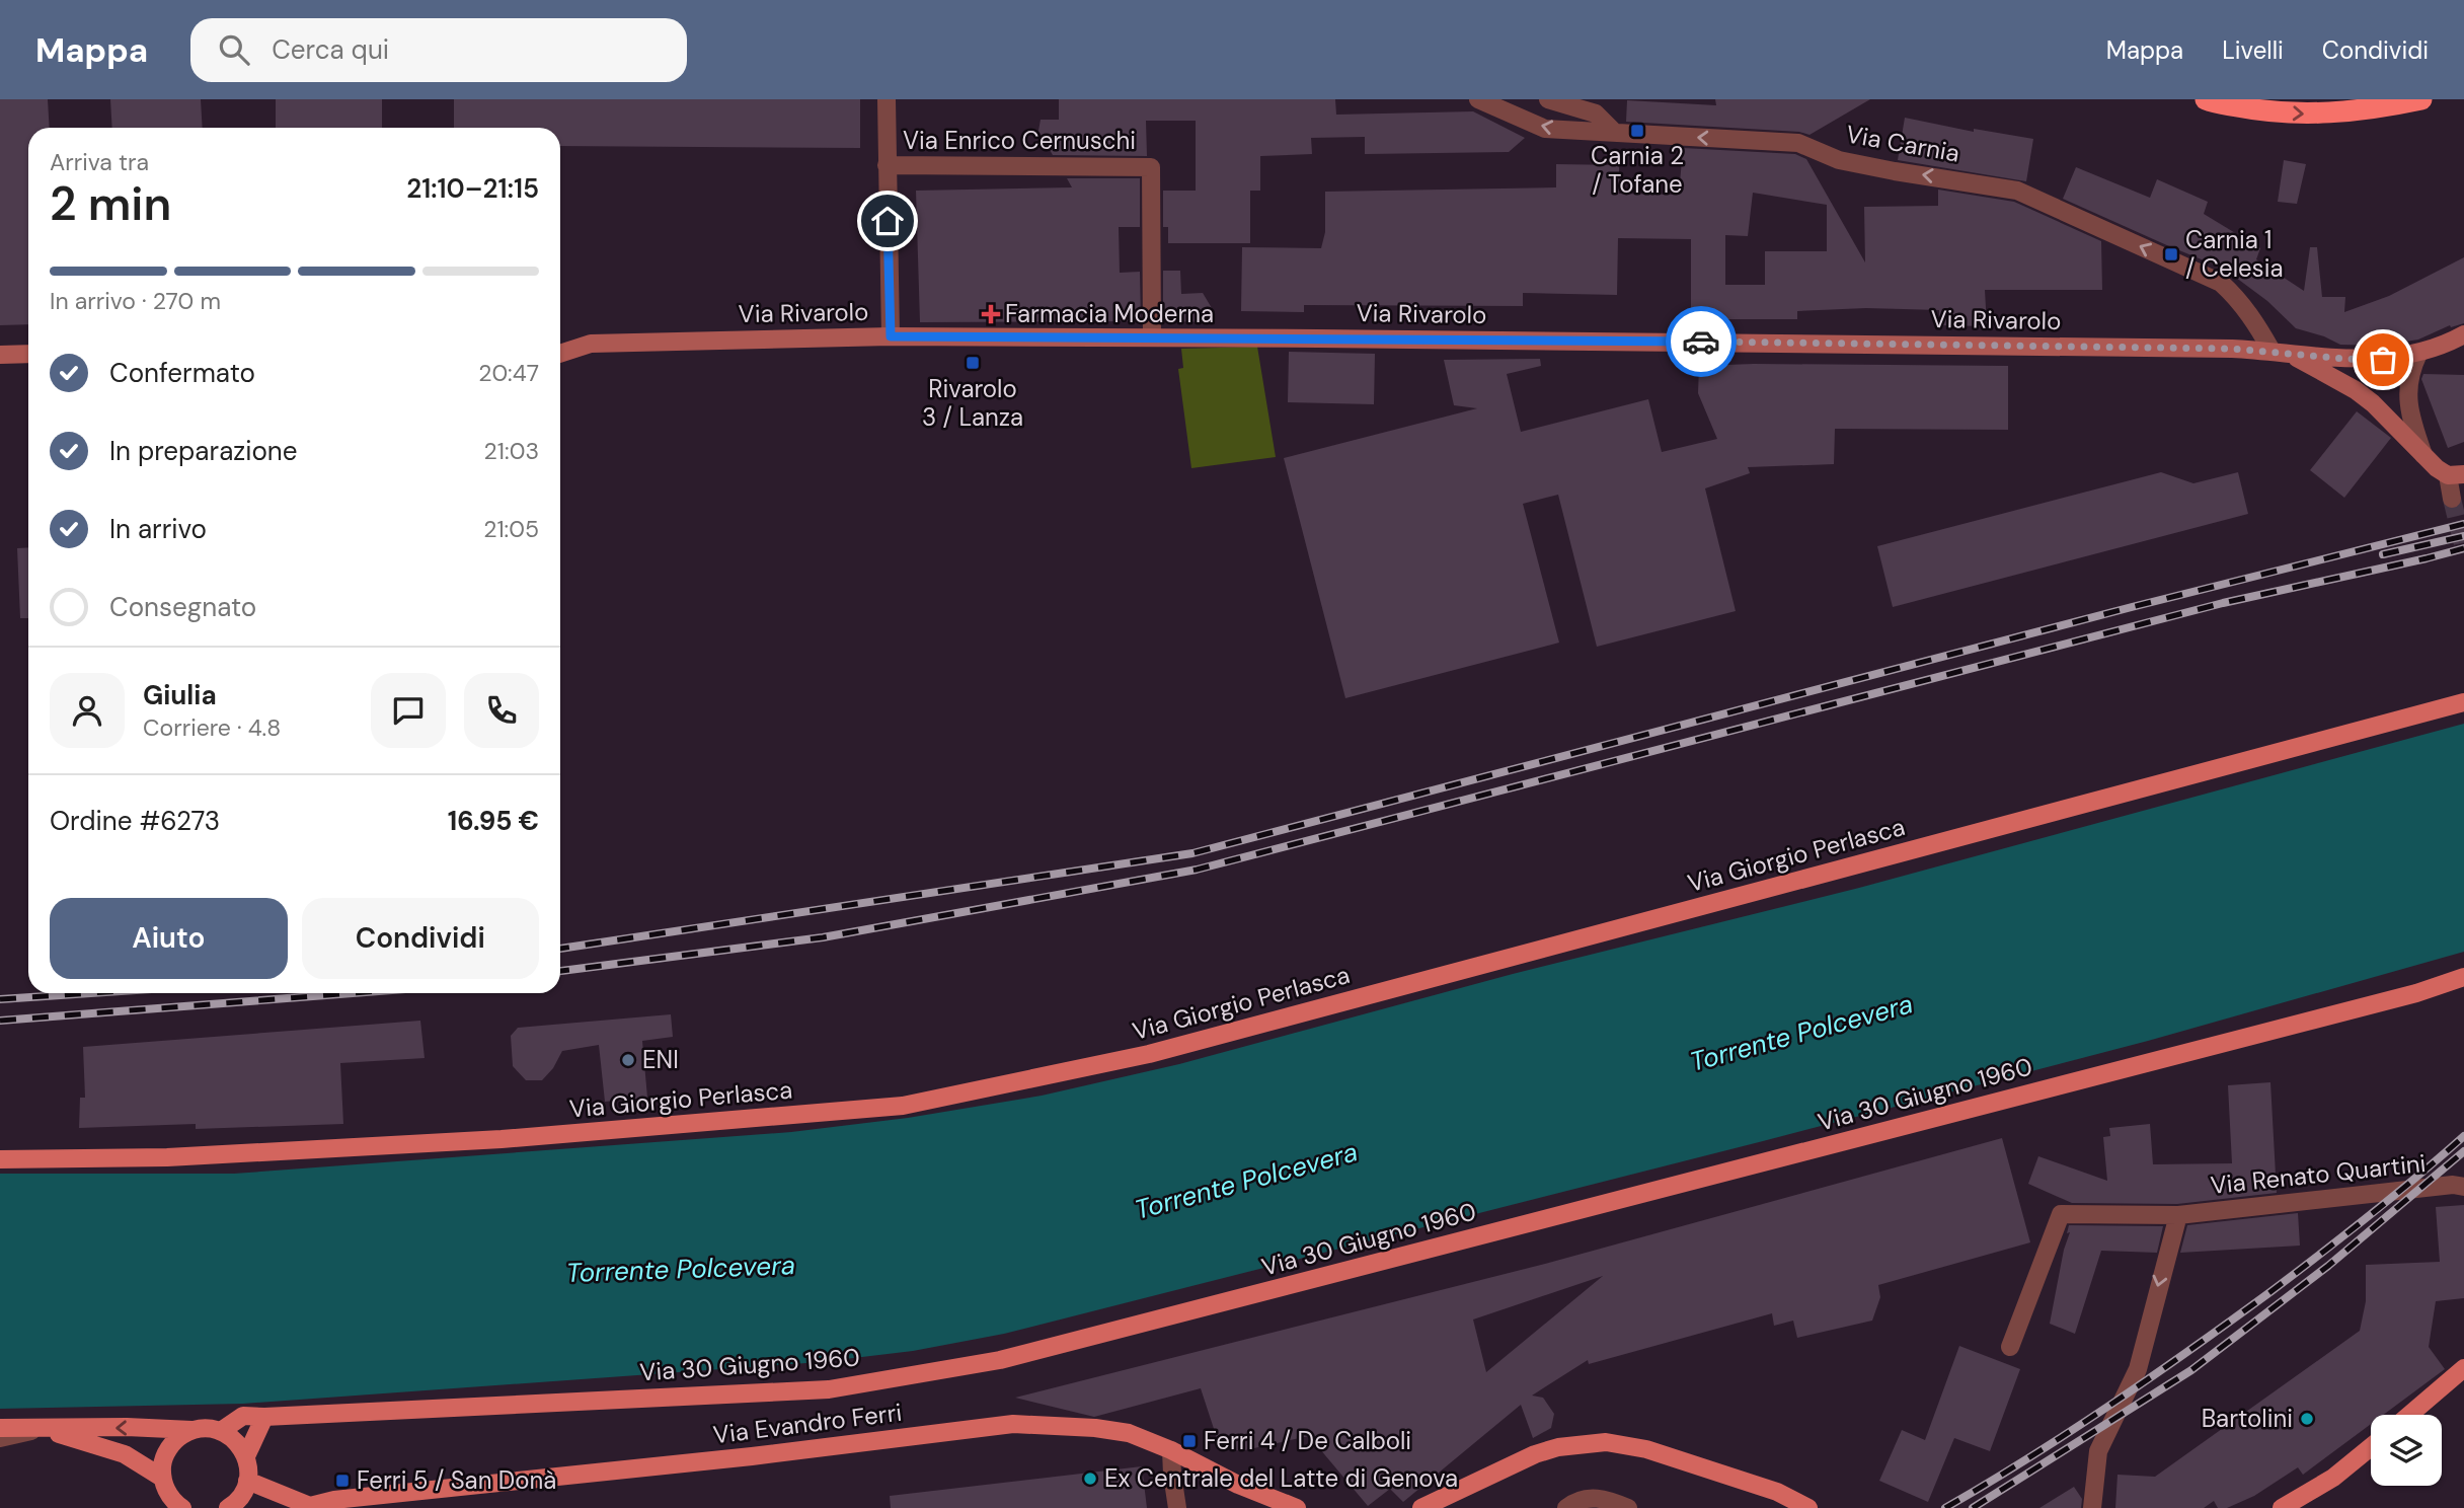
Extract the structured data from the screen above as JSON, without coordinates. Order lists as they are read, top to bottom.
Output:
{
  "streets": {
    "main road": [
      "Via Rivarolo",
      "Via Giorgio Perlasca",
      "Via 30 Giugno 1960",
      "Via Evandro Ferri"
    ],
    "street": ["Via Enrico Cernuschi", "Via Carnia", "Via Renato Quartini"]
  },
  "crossings": [
    ["Via Enrico Cernuschi", "Via Rivarolo"],
    ["Via Carnia", "Via Rivarolo"]
  ],
  "one_way": ["Via Carnia", "Via Renato Quartini"],
  "water": ["Torrente Polcevera"],
  "places": {
    "transit": [
      "Carnia 2 / Tofane",
      "Carnia 1 / Celesia",
      "Rivarolo 3 / Lanza",
      "Ferri 4 / De Calboli",
      "Ferri 5 / San Donà"
    ],
    "health": ["Farmacia Moderna"],
    "other": ["ENI", "Bartolini", "Ex Centrale del Latte di Genova"]
  },
  "page": {
    "header": "Mappa",
    "search": "Cerca qui",
    "nav": ["Mappa", "Livelli", "Condividi"],
    "heading": ["2 min", "Arriva tra", "21:10–21:15"],
    "panel": [
      "Giulia",
      "Corriere · 4.8",
      "Ordine #6273",
      "16.95 €"
    ],
    "bar": "In arrivo · 270 m",
    "list": [
      ["Confermato", "20:47"],
      ["In preparazione", "21:03"],
      ["In arrivo", "21:05"],
      "Consegnato"
    ],
    "buttons": ["Aiuto", "Condividi"]
  }
}
